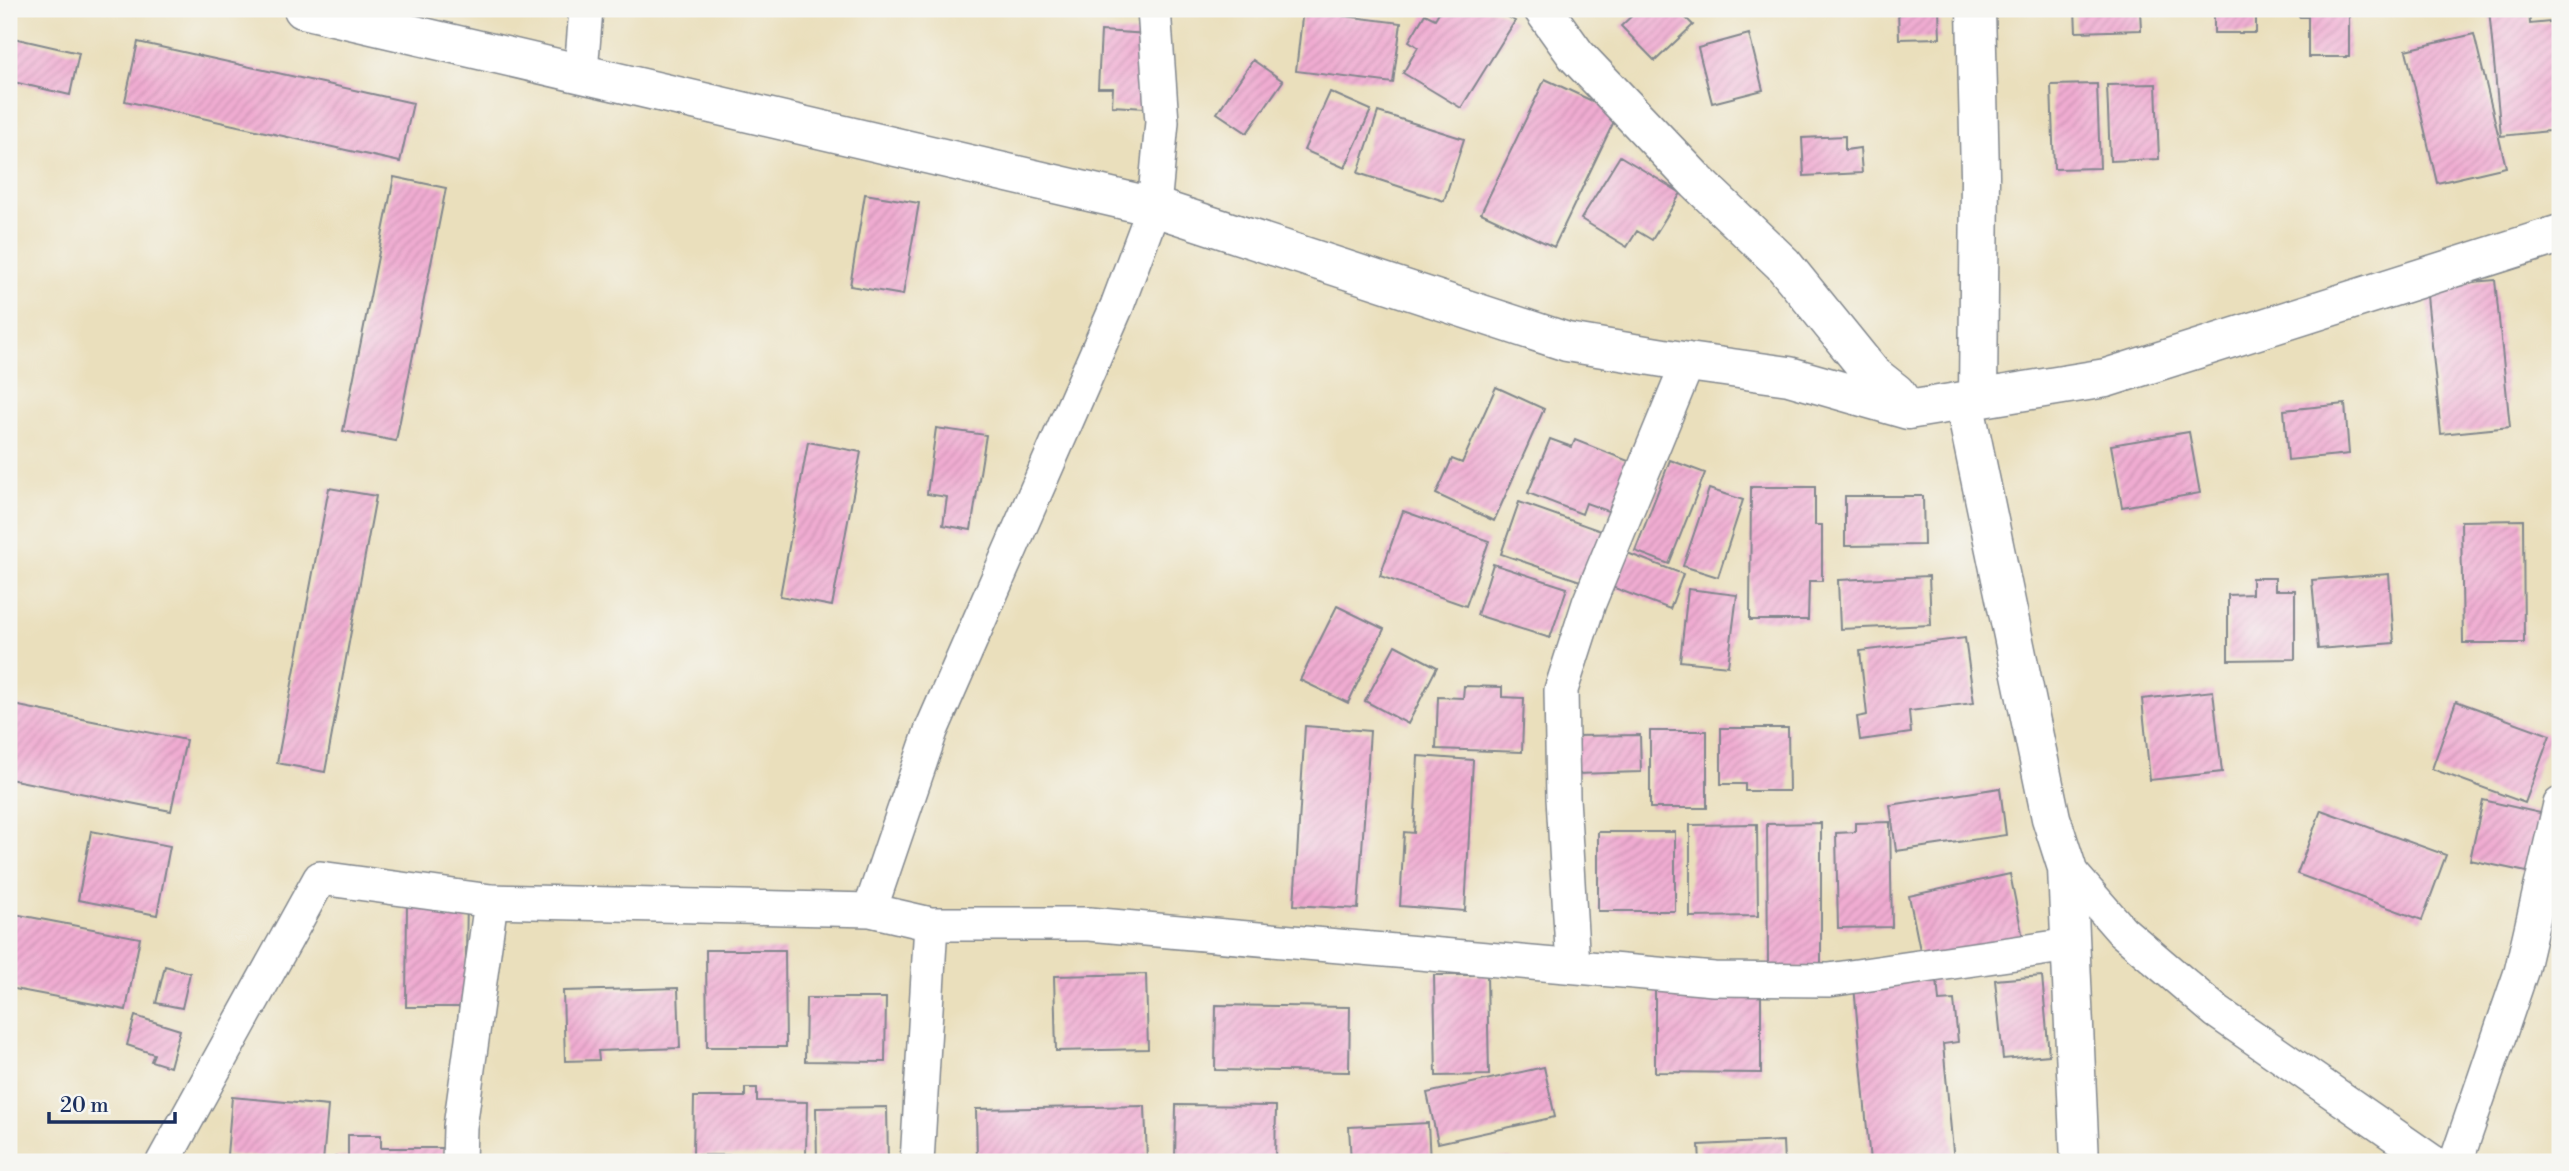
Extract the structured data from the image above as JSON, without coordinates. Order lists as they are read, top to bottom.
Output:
{
  "scale_bar": "20 m"
}
